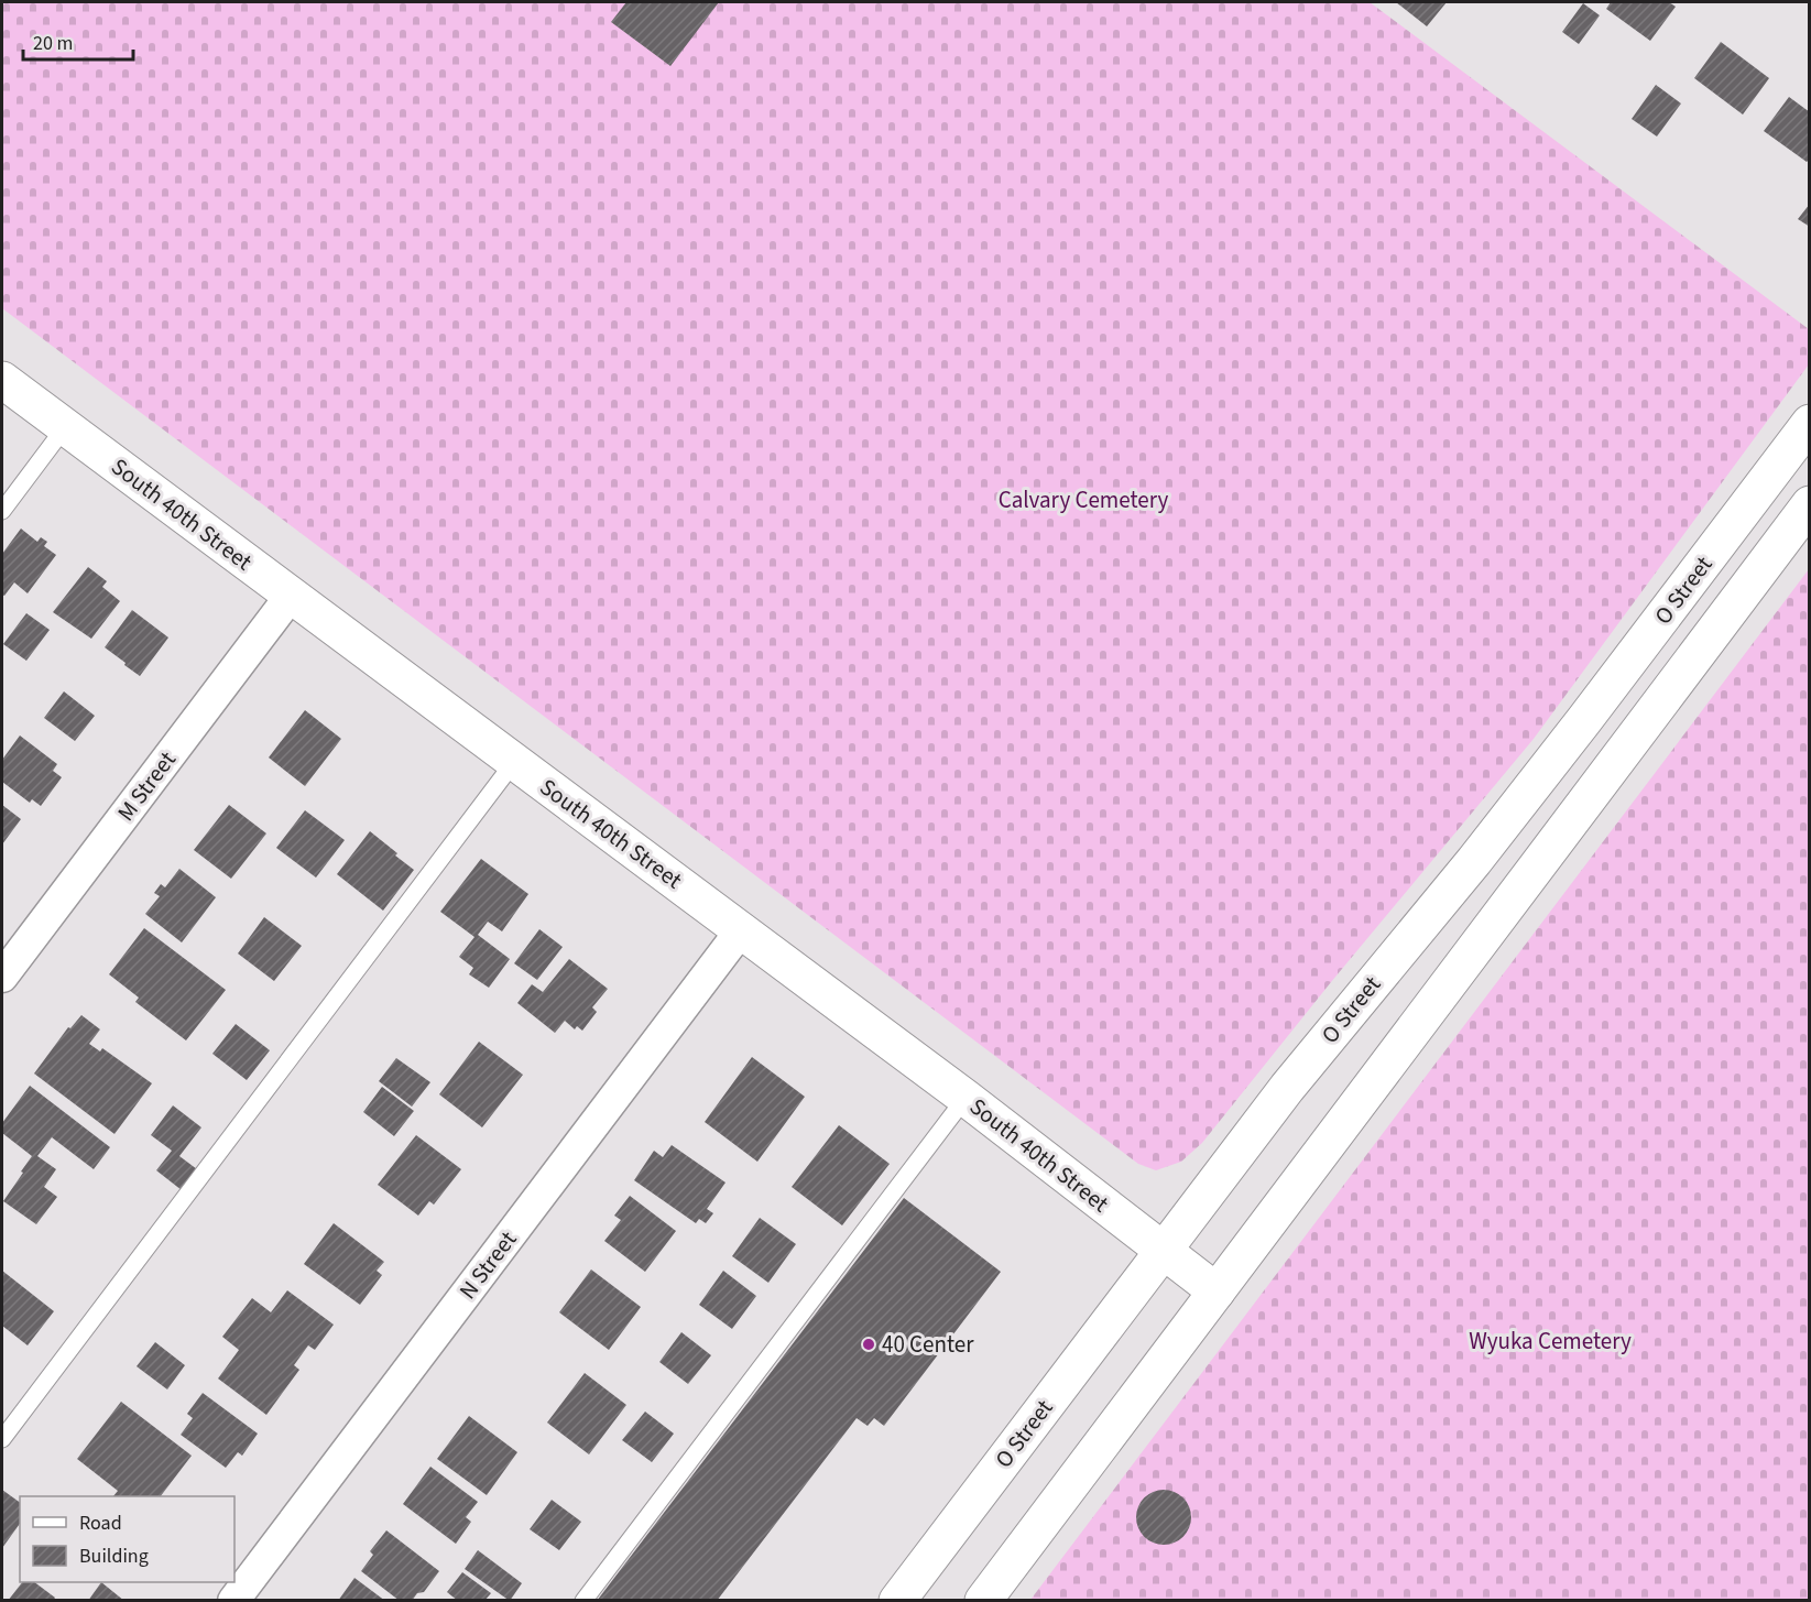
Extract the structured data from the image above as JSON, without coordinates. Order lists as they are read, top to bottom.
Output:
{
  "streets": {
    "main road": ["South 40th Street", "O Street"],
    "street": ["M Street", "N Street"]
  },
  "crossings": [
    ["South 40th Street", "O Street"],
    ["South 40th Street", "M Street"],
    ["South 40th Street", "N Street"]
  ],
  "parks": ["Calvary Cemetery", "Wyuka Cemetery"],
  "places": ["40 Center"],
  "legend": ["Road", "Building"],
  "scale_bar": "20 m"
}
